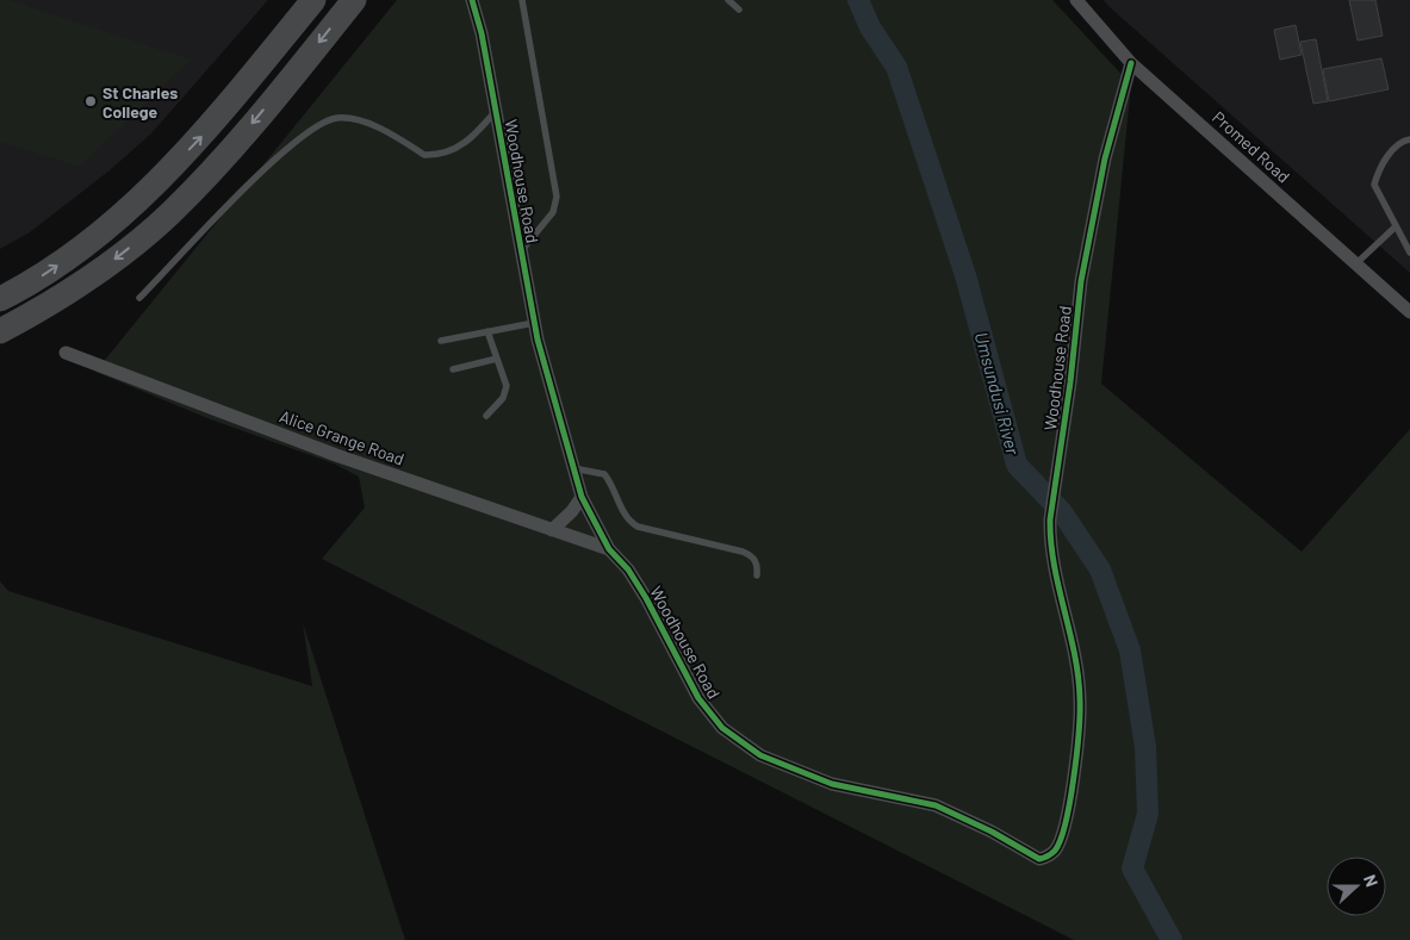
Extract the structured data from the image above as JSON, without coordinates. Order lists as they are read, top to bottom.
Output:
{
  "streets": {
    "street": ["Promed Road", "Woodhouse Road", "Alice Grange Road"]
  },
  "crossings": [
    ["Promed Road", "Woodhouse Road"],
    ["Woodhouse Road", "Alice Grange Road"]
  ],
  "water": ["Umsundusi River"],
  "places": ["St Charles College"],
  "north": "right"
}
